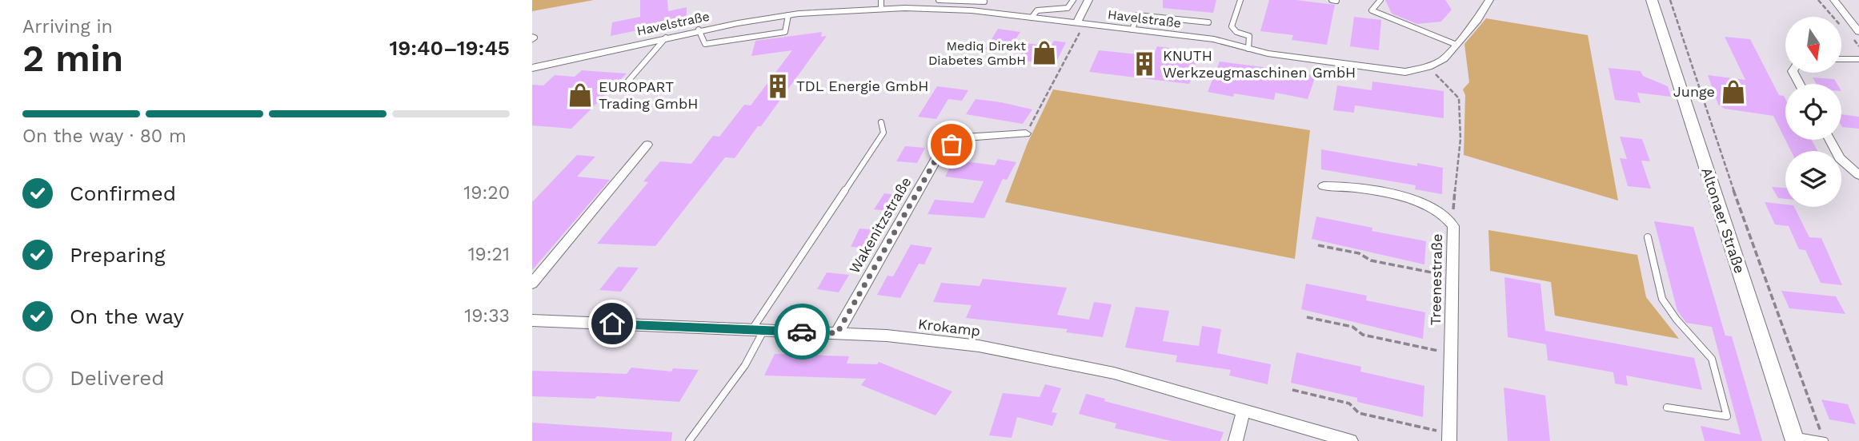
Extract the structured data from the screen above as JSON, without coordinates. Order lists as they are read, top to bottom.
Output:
{
  "streets": {
    "main road": ["Altonaer Straße"],
    "street": [
      "Havelstraße",
      "Wakenitzstraße",
      "Treenestraße",
      "Krokamp"
    ]
  },
  "crossings": [
    ["Wakenitzstraße", "Krokamp"]
  ],
  "places": {
    "shop": ["Mediq Direkt Diabetes GmbH", "Junge", "EUROPART Trading GmbH"],
    "building": ["KNUTH Werkzeugmaschinen GmbH", "TDL Energie GmbH"]
  },
  "north": "bottom",
  "page": {
    "heading": ["2 min", "Arriving in", "19:40–19:45"],
    "bar": "On the way · 80 m",
    "list": [
      ["Confirmed", "19:20"],
      ["Preparing", "19:21"],
      ["On the way", "19:33"],
      "Delivered"
    ]
  }
}
